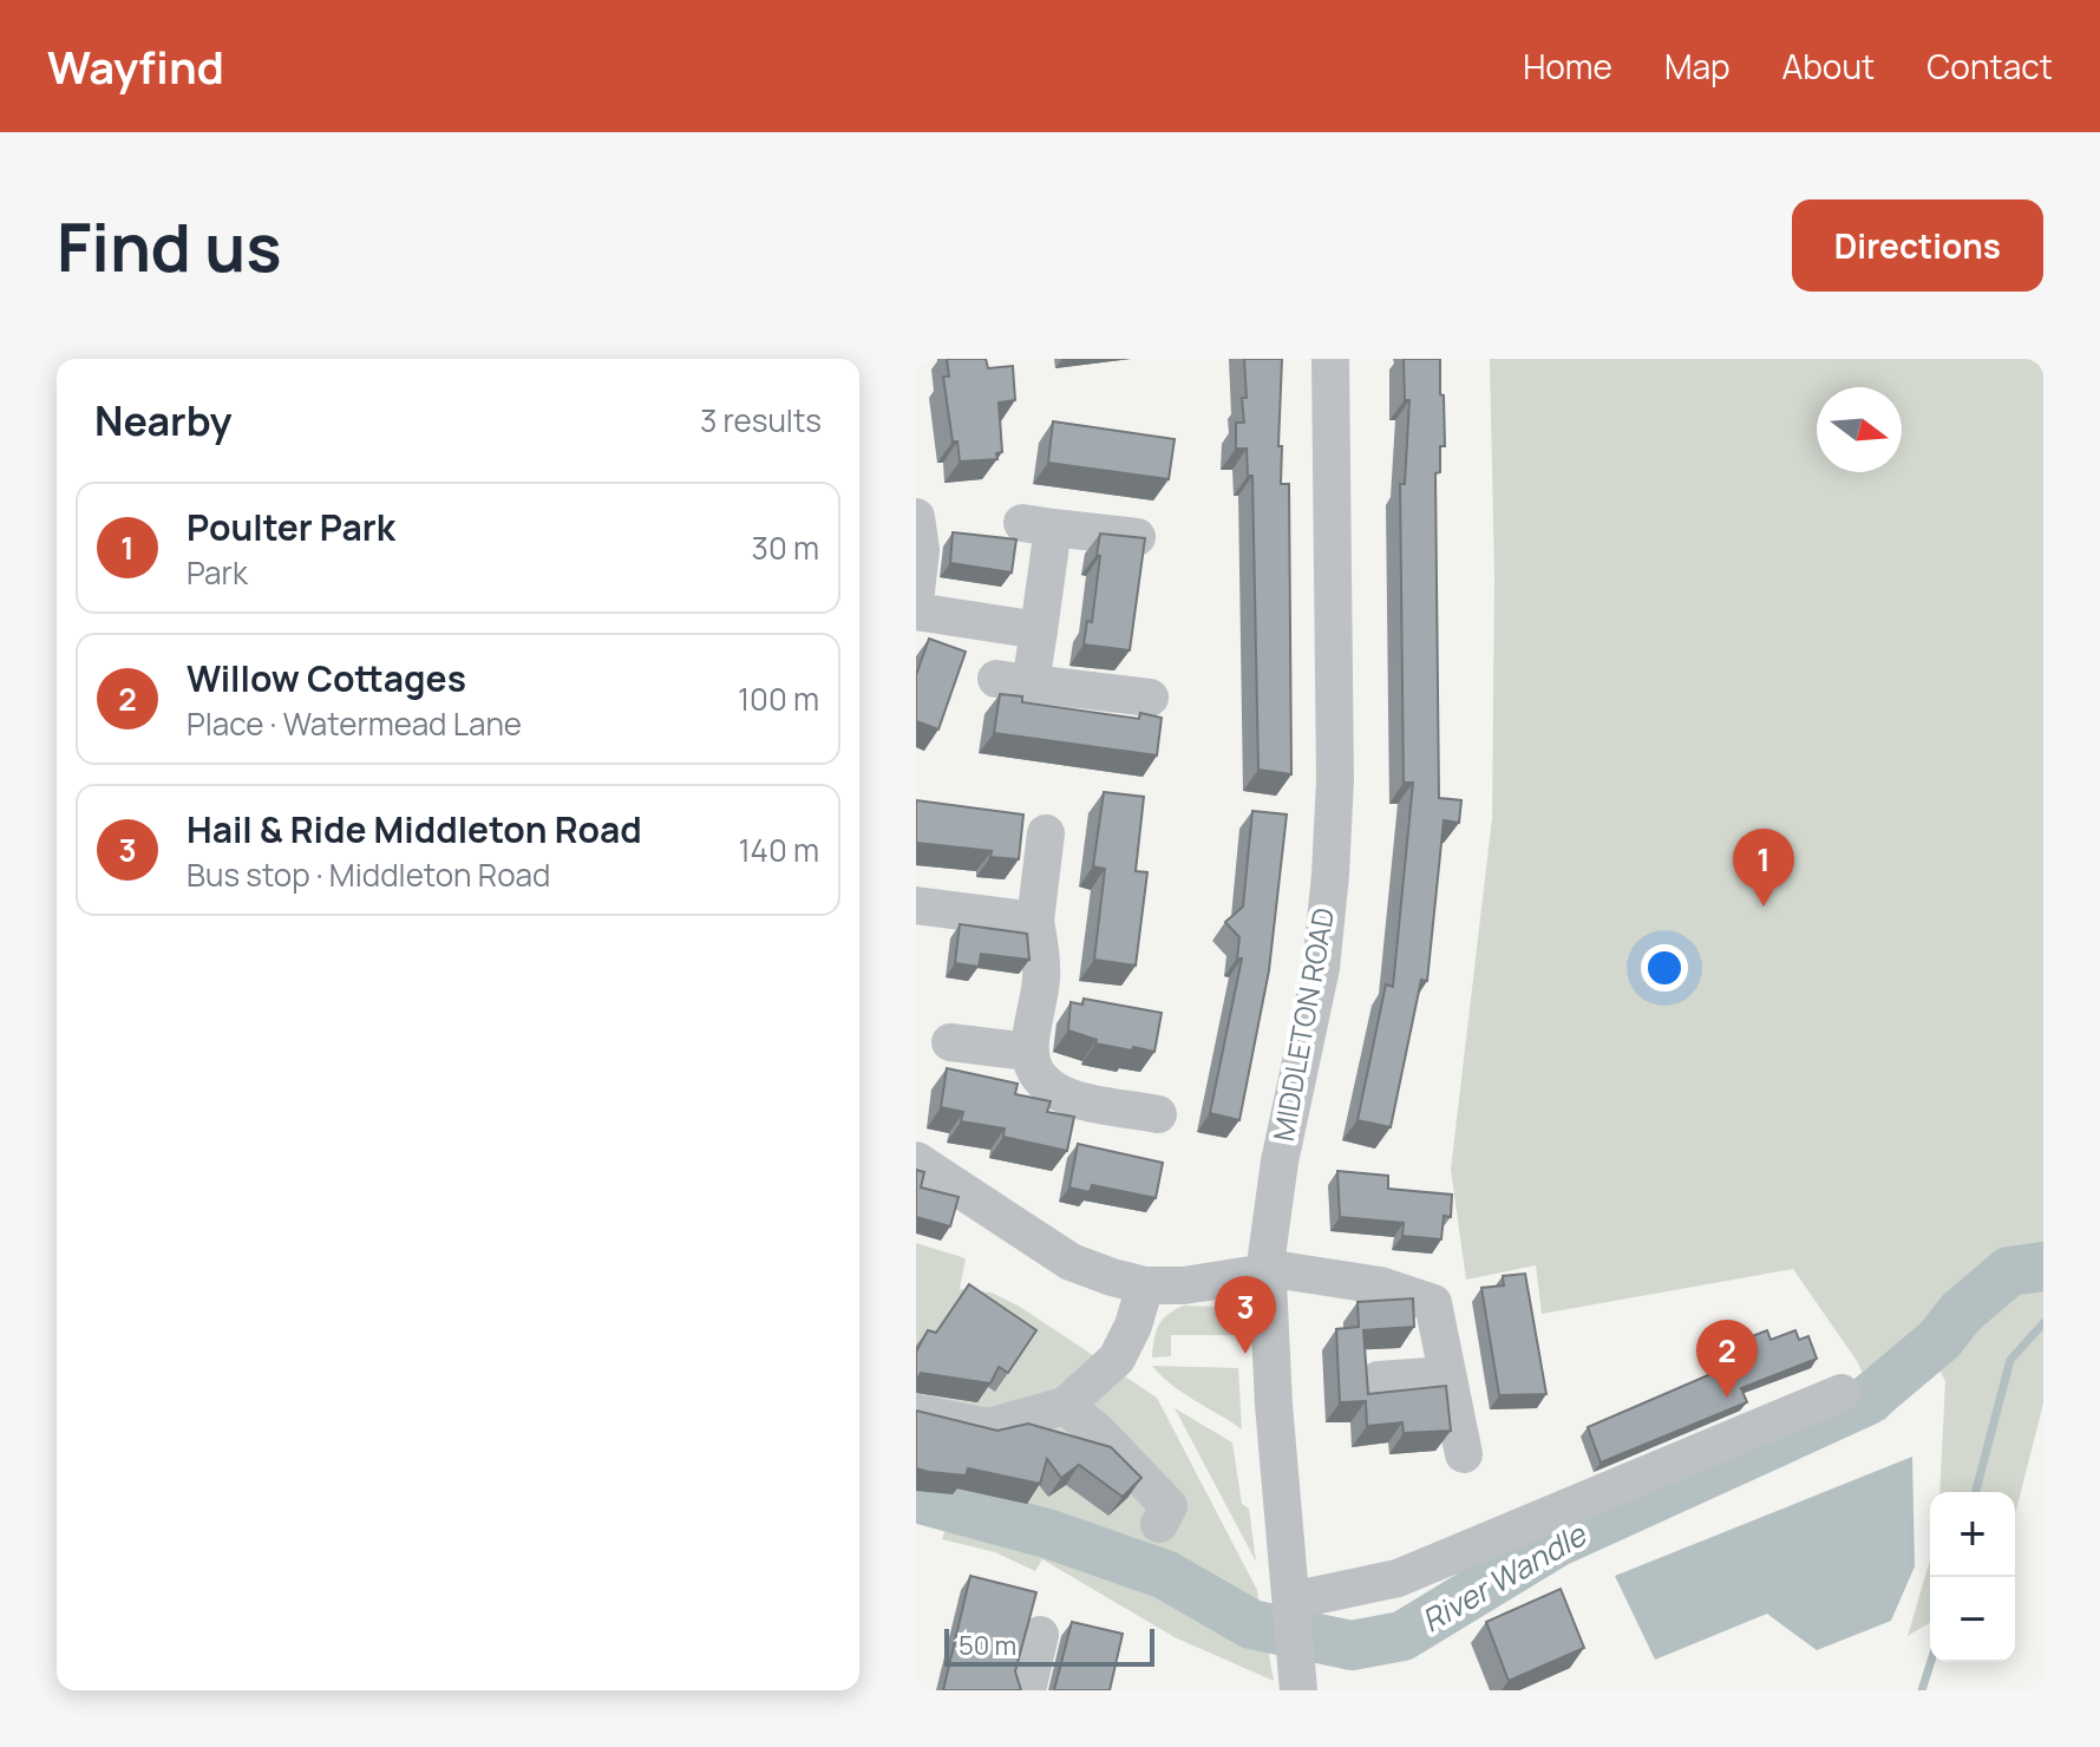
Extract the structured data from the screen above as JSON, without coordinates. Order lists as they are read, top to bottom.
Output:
{
  "streets": {
    "street": ["MIDDLETON ROAD"]
  },
  "water": ["River Wandle"],
  "scale_bar": "50 m",
  "north": "right",
  "page": {
    "header": "Wayfind",
    "nav": [
      "Home",
      "Map",
      "About",
      "Contact"
    ],
    "buttons": "Directions",
    "title": "Find us",
    "heading": ["Nearby", "3 results"],
    "list": [
      {
        "mark": "1",
        "name": "Poulter Park",
        "note": "Park",
        "value": "30 m"
      },
      {
        "mark": "2",
        "name": "Willow Cottages",
        "note": "Place · Watermead Lane",
        "value": "100 m"
      },
      {
        "mark": "3",
        "name": "Hail & Ride Middleton Road",
        "note": "Bus stop · Middleton Road",
        "value": "140 m"
      }
    ],
    "pins": ["1", "3", "2"],
    "map_buttons": ["+", "−"],
    "scale": "50 m"
  }
}
